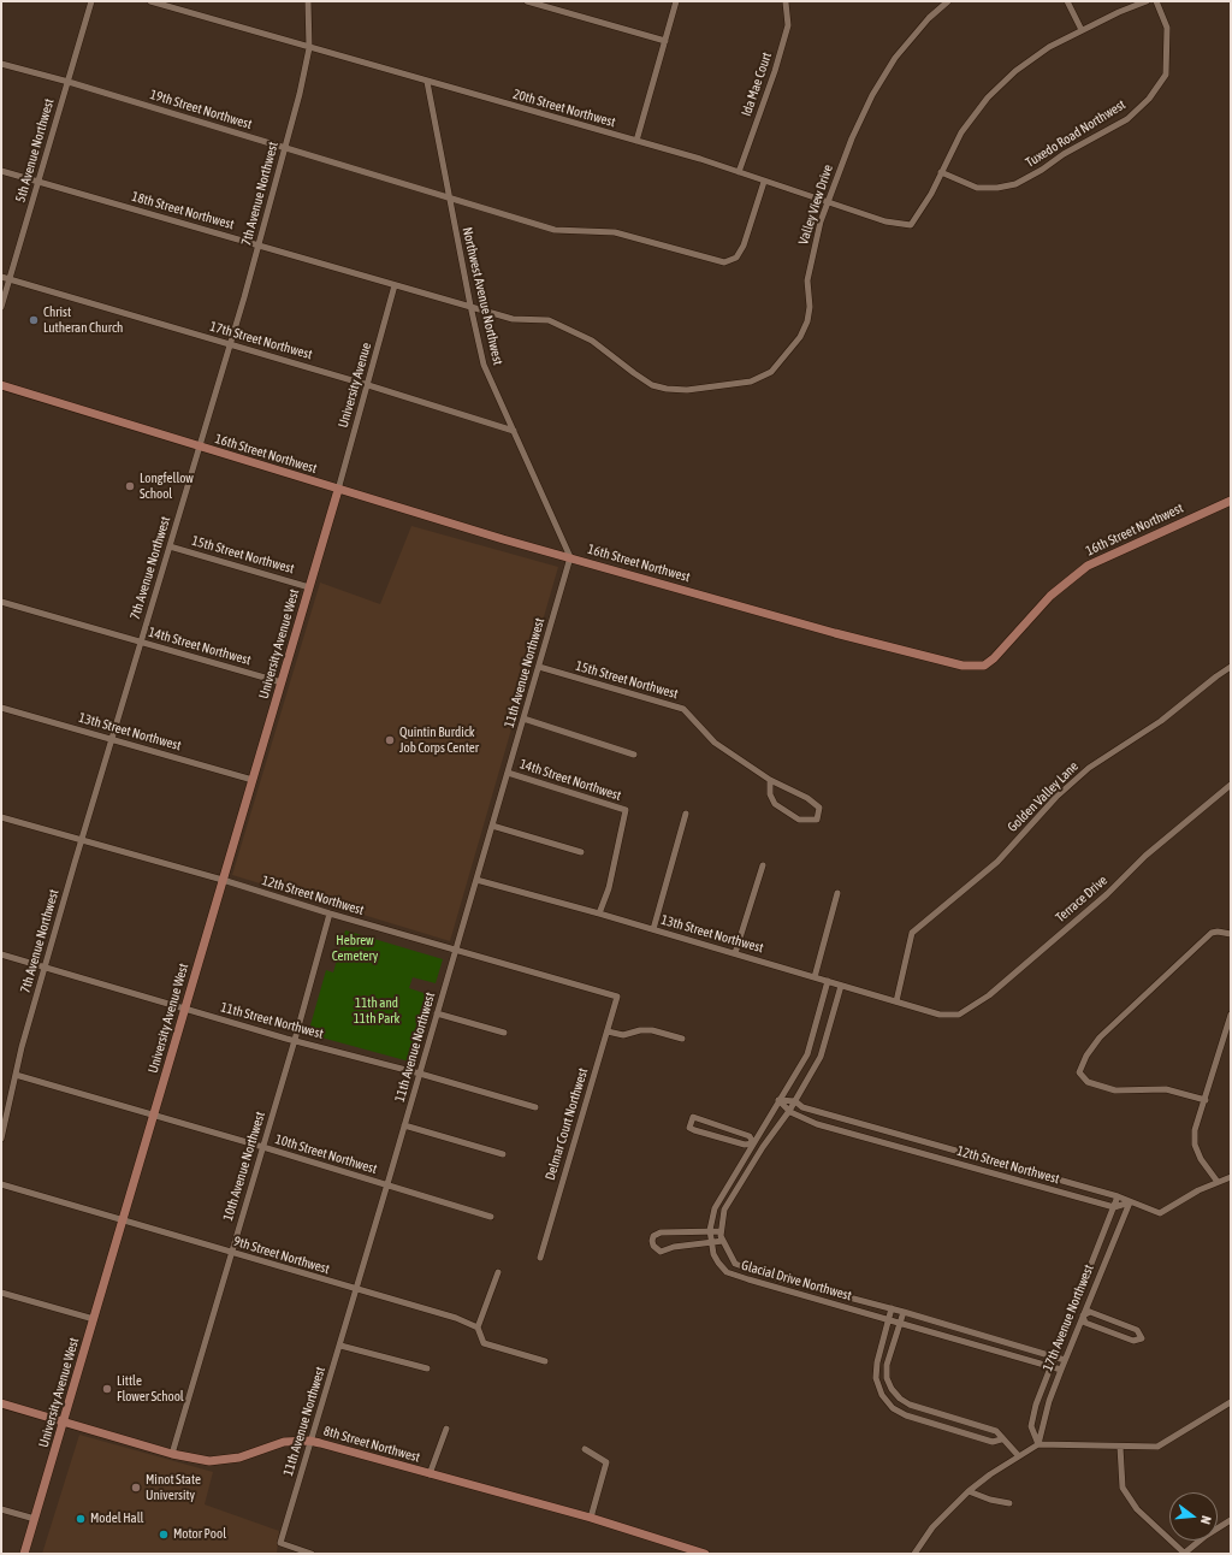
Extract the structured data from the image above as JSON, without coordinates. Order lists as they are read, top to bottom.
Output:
{
  "streets": {
    "street": [
      "Ida Mae Court",
      "20th Street Northwest",
      "19th Street Northwest",
      "Tuxedo Road Northwest",
      "5th Avenue Northwest",
      "7th Avenue Northwest",
      "Valley View Drive",
      "18th Street Northwest",
      "Northwest Avenue Northwest",
      "17th Street Northwest",
      "University Avenue",
      "16th Street Northwest",
      "15th Street Northwest",
      "University Avenue West",
      "14th Street Northwest",
      "11th Avenue Northwest",
      "13th Street Northwest",
      "Golden Valley Lane",
      "12th Street Northwest",
      "Terrace Drive",
      "11th Street Northwest",
      "Delmar Court Northwest",
      "10th Street Northwest",
      "10th Avenue Northwest",
      "9th Street Northwest",
      "Glacial Drive Northwest",
      "17th Avenue Northwest",
      "8th Street Northwest"
    ]
  },
  "crossings": [
    ["Ida Mae Court", "20th Street Northwest"],
    ["20th Street Northwest", "19th Street Northwest"],
    ["20th Street Northwest", "Tuxedo Road Northwest"],
    ["20th Street Northwest", "7th Avenue Northwest"],
    ["20th Street Northwest", "Valley View Drive"],
    ["20th Street Northwest", "Northwest Avenue Northwest"],
    ["19th Street Northwest", "5th Avenue Northwest"],
    ["19th Street Northwest", "7th Avenue Northwest"],
    ["19th Street Northwest", "Northwest Avenue Northwest"],
    ["5th Avenue Northwest", "18th Street Northwest"],
    ["5th Avenue Northwest", "17th Street Northwest"],
    ["7th Avenue Northwest", "18th Street Northwest"],
    ["7th Avenue Northwest", "17th Street Northwest"],
    ["7th Avenue Northwest", "16th Street Northwest"],
    ["7th Avenue Northwest", "15th Street Northwest"],
    ["7th Avenue Northwest", "14th Street Northwest"],
    ["7th Avenue Northwest", "13th Street Northwest"],
    ["7th Avenue Northwest", "12th Street Northwest"],
    ["7th Avenue Northwest", "11th Street Northwest"],
    ["7th Avenue Northwest", "10th Street Northwest"],
    ["Valley View Drive", "18th Street Northwest"],
    ["Valley View Drive", "Northwest Avenue Northwest"],
    ["18th Street Northwest", "Northwest Avenue Northwest"],
    ["18th Street Northwest", "University Avenue"],
    ["Northwest Avenue Northwest", "17th Street Northwest"],
    ["Northwest Avenue Northwest", "16th Street Northwest"],
    ["Northwest Avenue Northwest", "11th Avenue Northwest"],
    ["17th Street Northwest", "University Avenue"],
    ["University Avenue", "16th Street Northwest"],
    ["University Avenue", "University Avenue West"],
    ["16th Street Northwest", "University Avenue West"],
    ["16th Street Northwest", "11th Avenue Northwest"],
    ["15th Street Northwest", "University Avenue West"],
    ["15th Street Northwest", "11th Avenue Northwest"],
    ["University Avenue West", "14th Street Northwest"],
    ["University Avenue West", "13th Street Northwest"],
    ["University Avenue West", "12th Street Northwest"],
    ["University Avenue West", "11th Street Northwest"],
    ["University Avenue West", "10th Street Northwest"],
    ["University Avenue West", "9th Street Northwest"],
    ["University Avenue West", "8th Street Northwest"],
    ["14th Street Northwest", "11th Avenue Northwest"],
    ["14th Street Northwest", "13th Street Northwest"],
    ["11th Avenue Northwest", "13th Street Northwest"],
    ["11th Avenue Northwest", "12th Street Northwest"],
    ["11th Avenue Northwest", "11th Street Northwest"],
    ["11th Avenue Northwest", "10th Street Northwest"],
    ["11th Avenue Northwest", "9th Street Northwest"],
    ["11th Avenue Northwest", "8th Street Northwest"],
    ["13th Street Northwest", "Golden Valley Lane"],
    ["13th Street Northwest", "Terrace Drive"],
    ["13th Street Northwest", "Glacial Drive Northwest"],
    ["12th Street Northwest", "Delmar Court Northwest"],
    ["12th Street Northwest", "10th Avenue Northwest"],
    ["12th Street Northwest", "Glacial Drive Northwest"],
    ["11th Street Northwest", "10th Avenue Northwest"],
    ["10th Street Northwest", "10th Avenue Northwest"],
    ["10th Avenue Northwest", "9th Street Northwest"],
    ["10th Avenue Northwest", "8th Street Northwest"],
    ["Glacial Drive Northwest", "17th Avenue Northwest"]
  ],
  "parks": ["Hebrew Cemetery", "11th and 11th Park"],
  "places": [
    "Christ Lutheran Church",
    "Longfellow School",
    "Quintin Burdick Job Corps Center",
    "Little Flower School",
    "Minot State University",
    "Model Hall",
    "Motor Pool"
  ],
  "north": "right"
}
